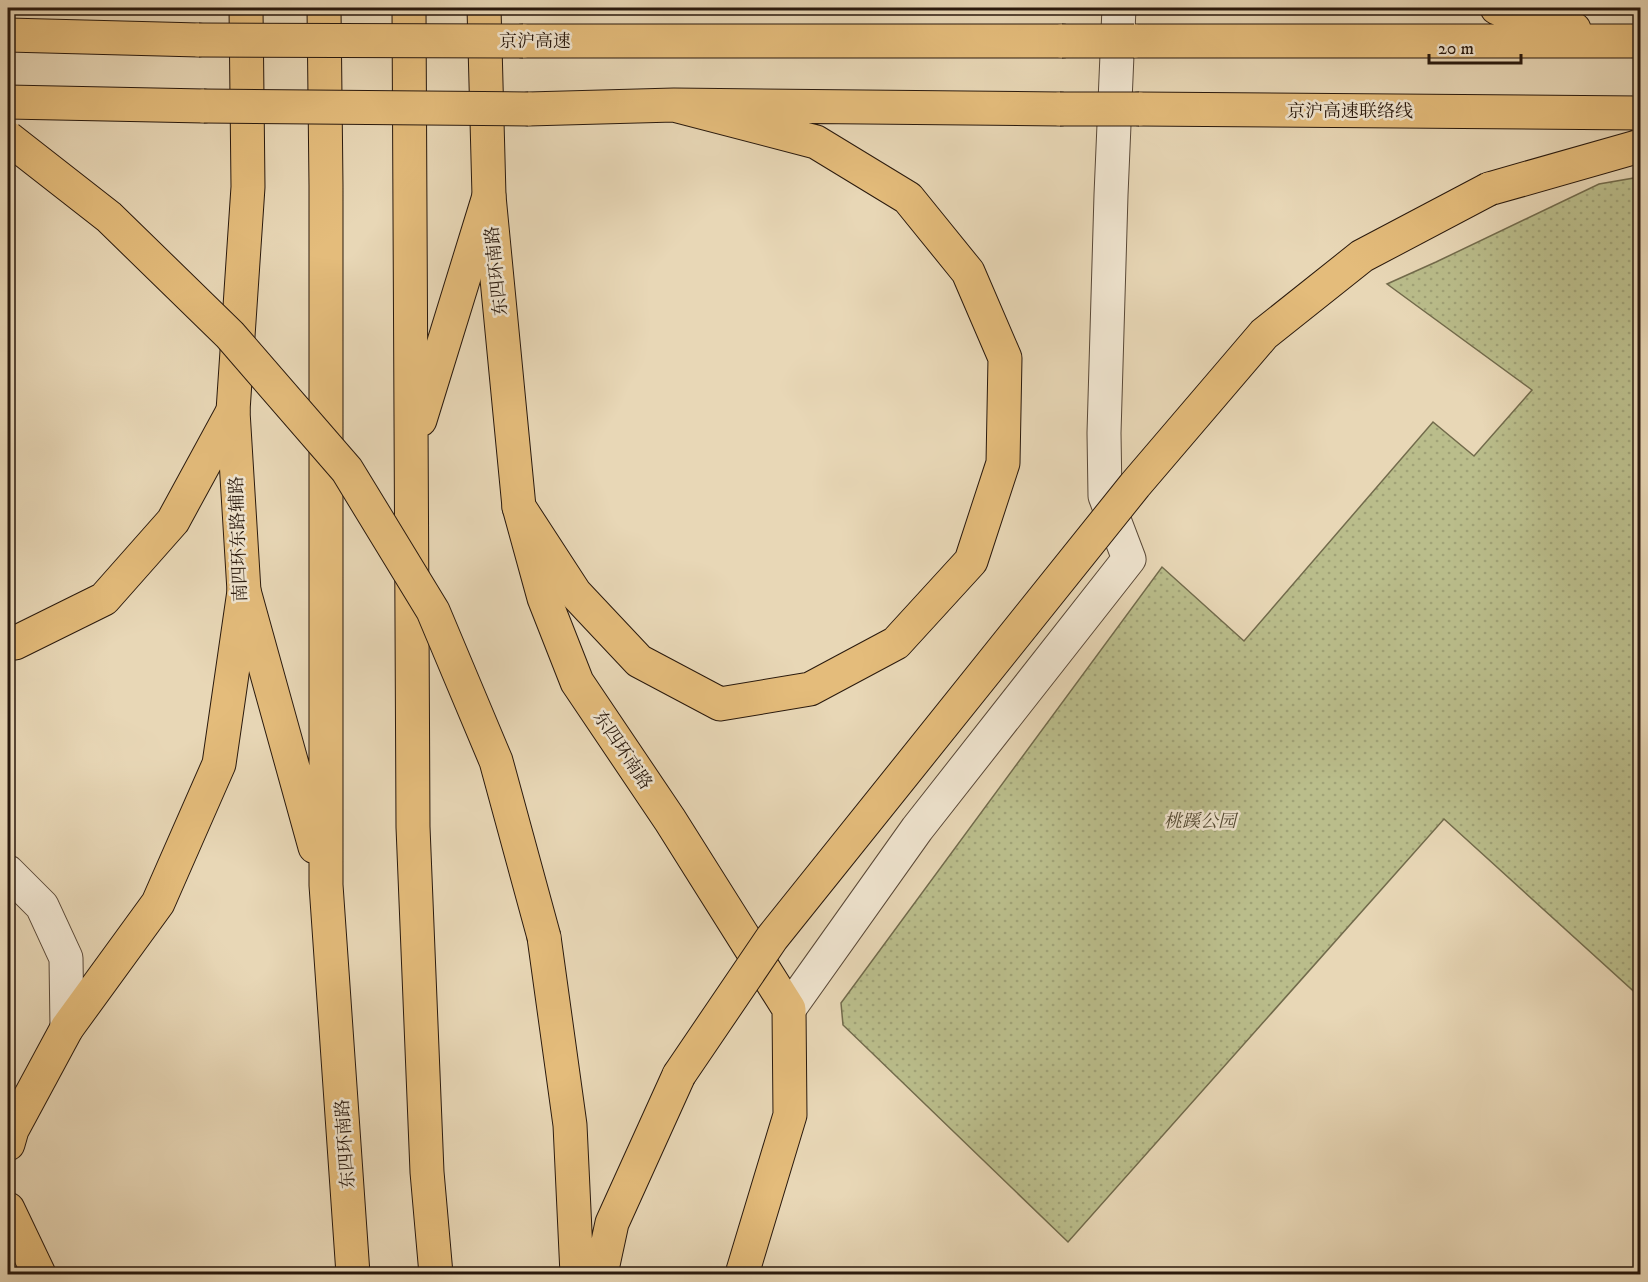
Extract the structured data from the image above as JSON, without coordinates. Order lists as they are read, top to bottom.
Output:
{
  "streets": {
    "main road": [
      "京沪高速",
      "京沪高速联络线",
      "东四环南路",
      "南四环东路辅路"
    ]
  },
  "parks": ["桃蹊公园"],
  "scale_bar": "20 m"
}
